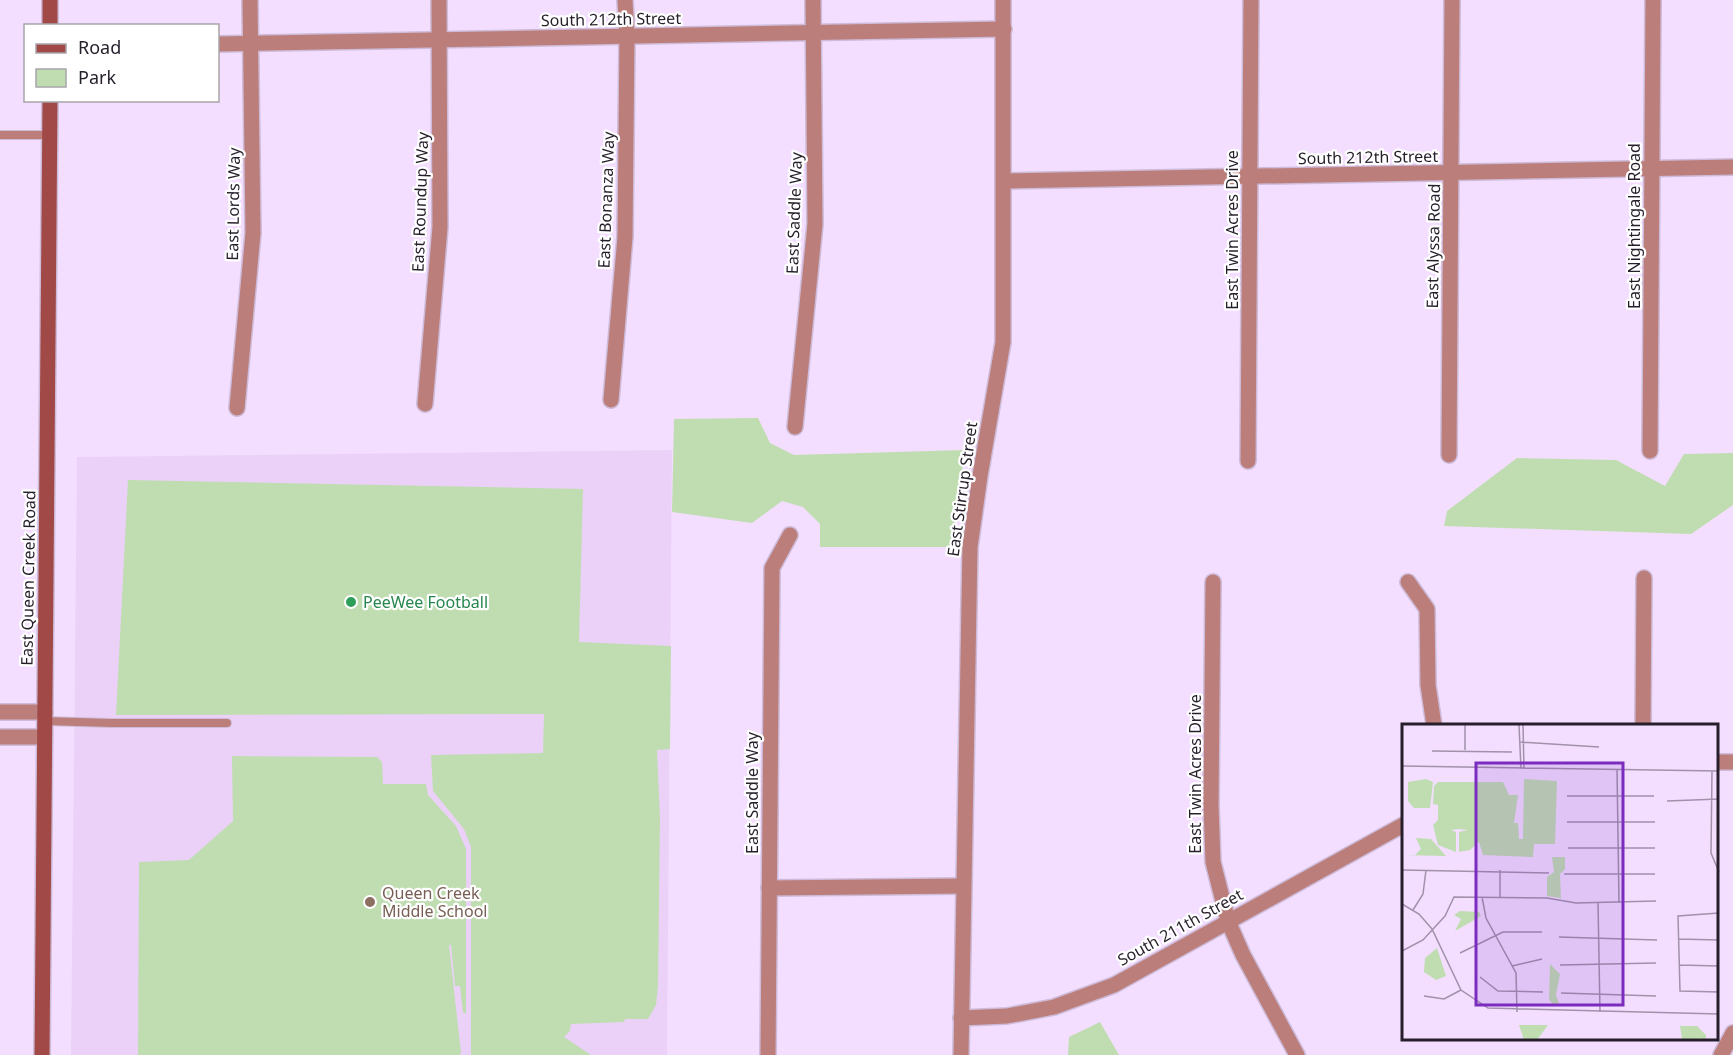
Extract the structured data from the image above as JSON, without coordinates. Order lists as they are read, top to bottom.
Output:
{
  "streets": {
    "main road": ["East Queen Creek Road"],
    "street": [
      "South 212th Street",
      "East Bonanza Way",
      "East Roundup Way",
      "East Lords Way",
      "East Saddle Way",
      "East Nightingale Road",
      "East Twin Acres Drive",
      "East Alyssa Road",
      "East Stirrup Street",
      "South 211th Street"
    ]
  },
  "crossings": [
    ["South 212th Street", "East Bonanza Way"],
    ["South 212th Street", "East Roundup Way"],
    ["South 212th Street", "East Lords Way"],
    ["South 212th Street", "East Saddle Way"],
    ["South 212th Street", "East Nightingale Road"],
    ["South 212th Street", "East Twin Acres Drive"],
    ["South 212th Street", "East Alyssa Road"],
    ["South 212th Street", "East Stirrup Street"],
    ["East Twin Acres Drive", "South 211th Street"],
    ["East Stirrup Street", "South 211th Street"]
  ],
  "places": ["PeeWee Football", "Queen Creek Middle School"],
  "legend": ["Road", "Park"]
}
